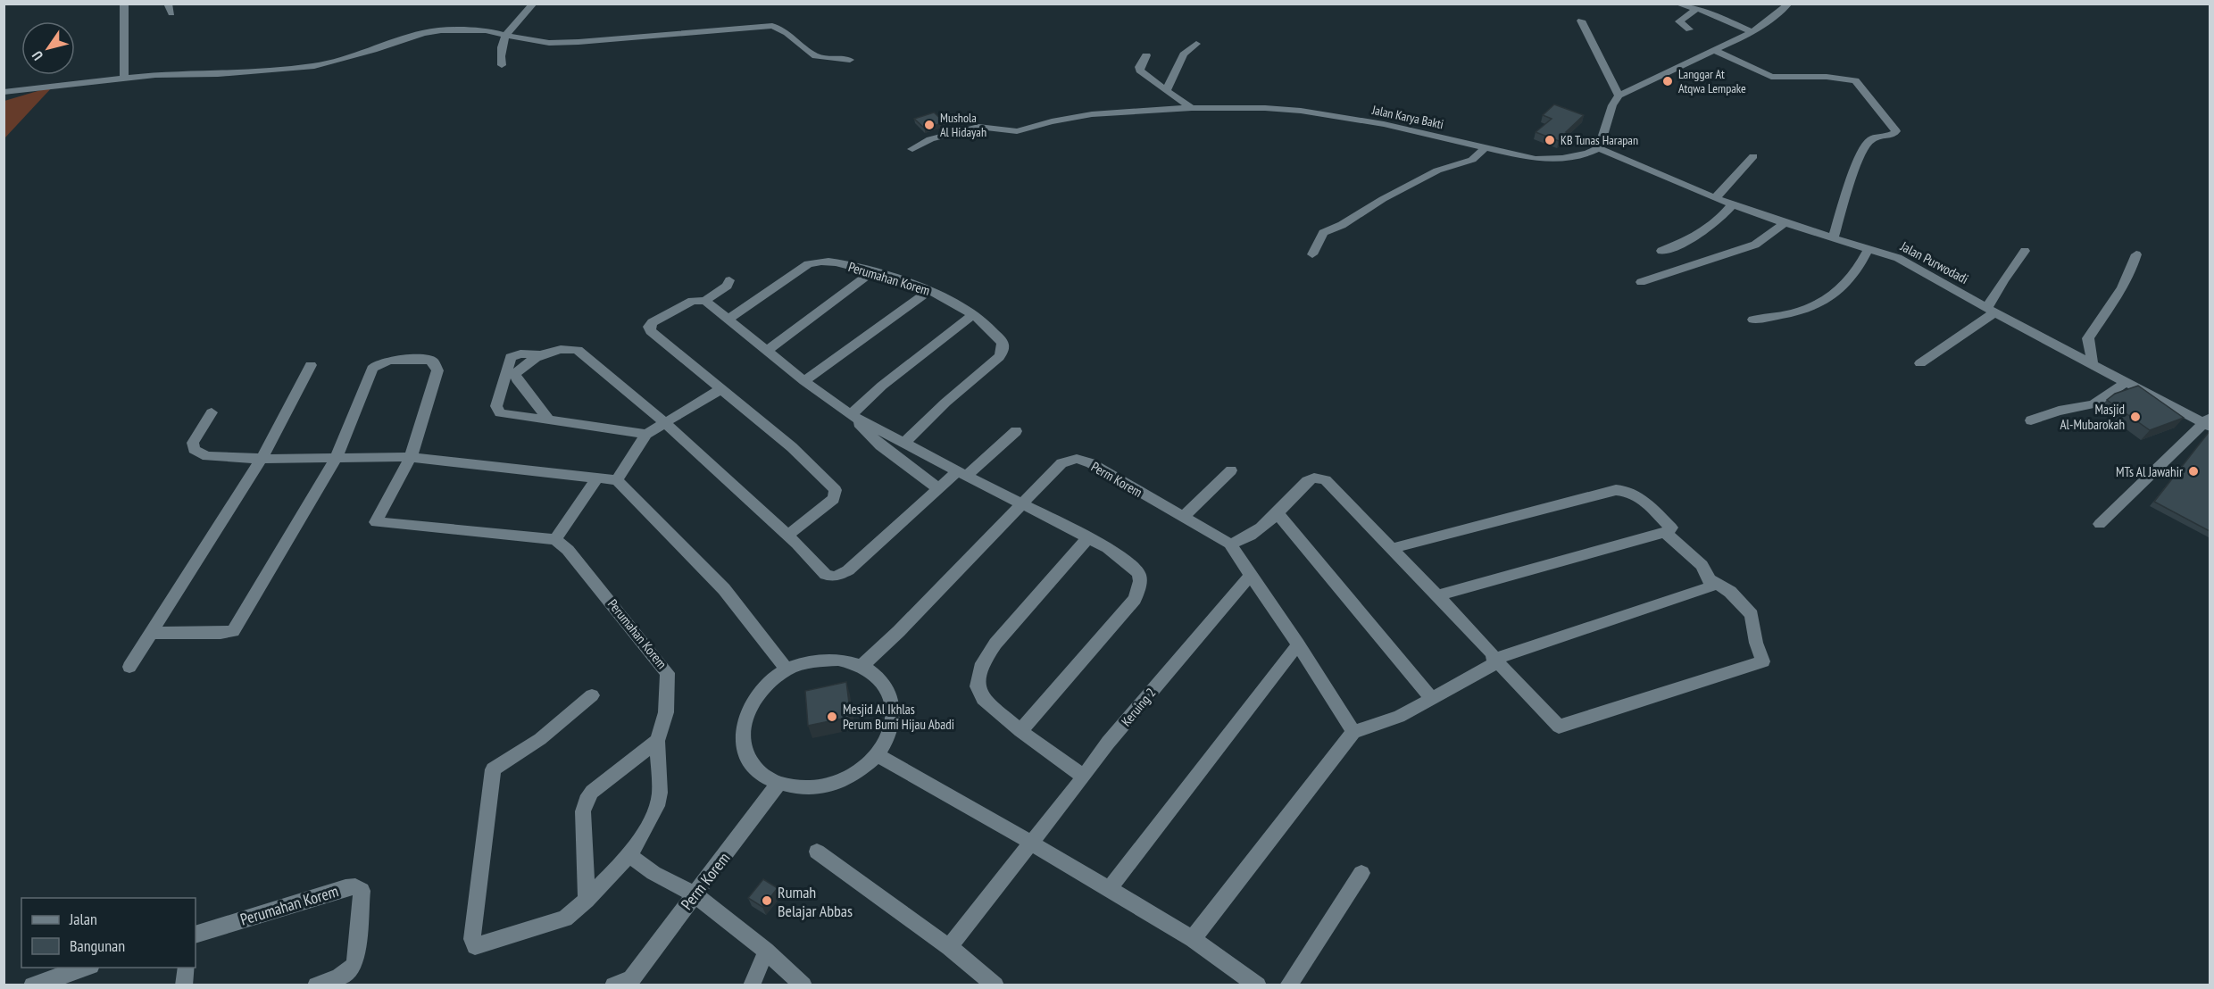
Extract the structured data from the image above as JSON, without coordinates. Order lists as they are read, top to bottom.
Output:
{
  "streets": {
    "street": [
      "Jalan Karya Bakti",
      "Jalan Purwodadi",
      "Perumahan Korem",
      "Perm Korem",
      "Keruing 2"
    ]
  },
  "crossings": [
    ["Jalan Karya Bakti", "Jalan Purwodadi"]
  ],
  "places": [
    "Langgar At Atqwa Lempake",
    "Mushola Al Hidayah",
    "KB Tunas Harapan",
    "Masjid Al-Mubarokah",
    "MTs Al Jawahir",
    "Mesjid Al Ikhlas Perum Bumi Hijau Abadi",
    "Rumah Belajar Abbas"
  ],
  "legend": ["Jalan", "Bangunan"],
  "north": "bottom left"
}
